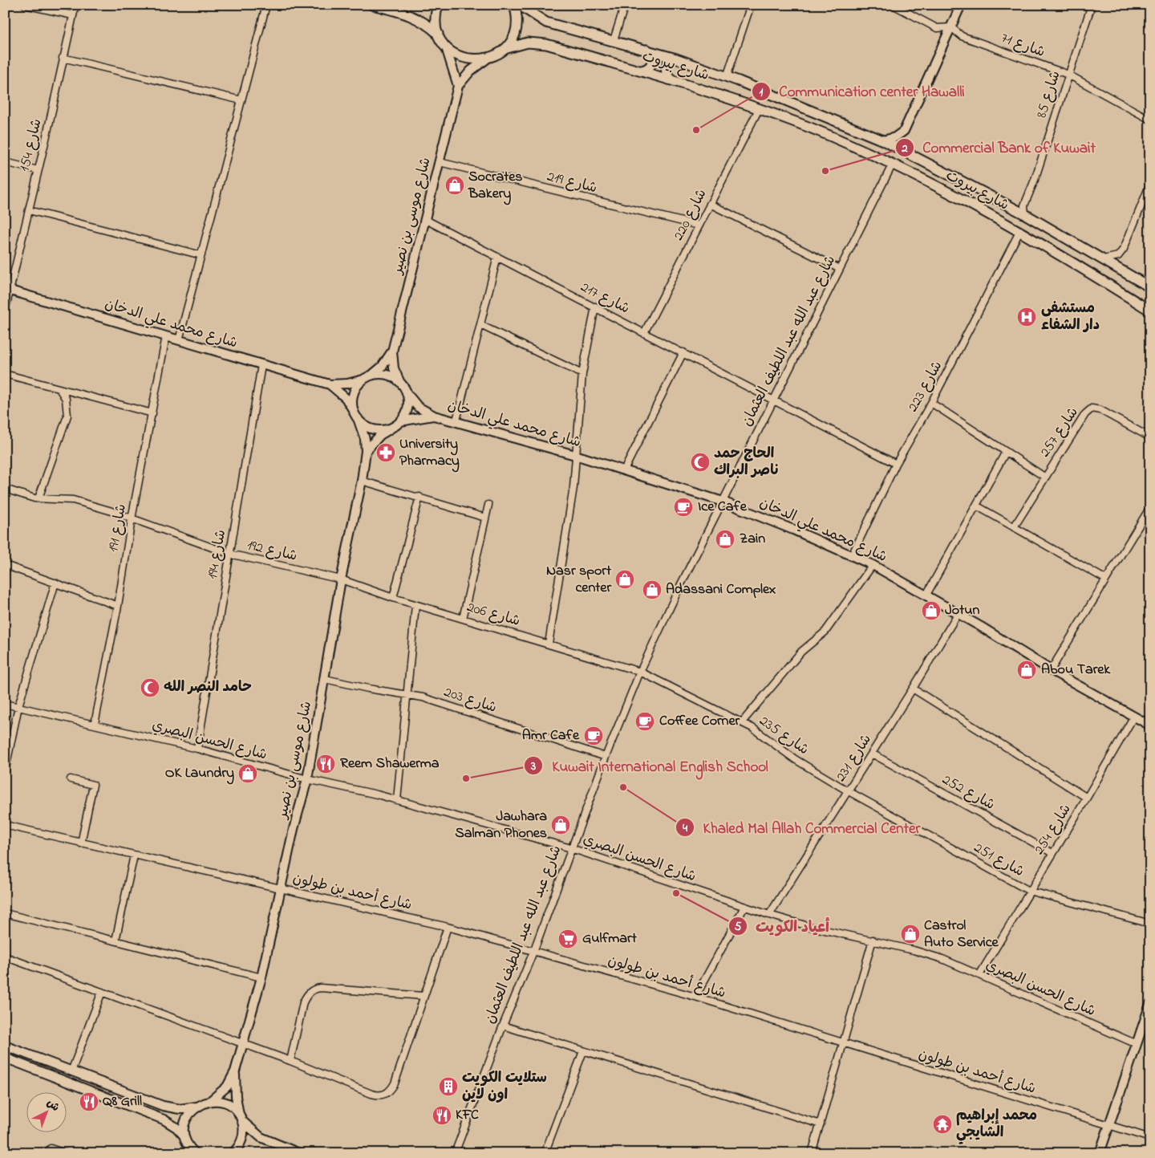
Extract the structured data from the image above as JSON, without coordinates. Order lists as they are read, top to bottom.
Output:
{
  "streets": {
    "main road": ["شارع بيروت"],
    "street": [
      "شارع 71",
      "شارع 85",
      "شارع 154",
      "شارع 219",
      "شارع 220",
      "شارع موسى بن نصير",
      "شارع 217",
      "شارع محمد علي الدخان",
      "شارع عبد الله عبد اللطيف العثمان",
      "شارع 223",
      "شارع 257",
      "شارع 191",
      "شارع 192",
      "شارع 194",
      "شارع 206",
      "شارع 203",
      "شارع 235",
      "شارع الحسن البصري",
      "شارع 231",
      "شارع 252",
      "شارع 254",
      "شارع 251",
      "شارع أحمد بن طولون"
    ]
  },
  "crossings": [
    ["شارع 71", "شارع 85"],
    ["شارع بيروت", "شارع 85"],
    ["شارع بيروت", "شارع 220"],
    ["شارع بيروت", "شارع موسى بن نصير"],
    ["شارع بيروت", "شارع عبد الله عبد اللطيف العثمان"],
    ["شارع بيروت", "شارع 223"],
    ["شارع 154", "شارع محمد علي الدخان"],
    ["شارع 219", "شارع 220"],
    ["شارع 219", "شارع موسى بن نصير"],
    ["شارع 220", "شارع 217"],
    ["شارع موسى بن نصير", "شارع 217"],
    ["شارع موسى بن نصير", "شارع محمد علي الدخان"],
    ["شارع موسى بن نصير", "شارع 192"],
    ["شارع موسى بن نصير", "شارع 206"],
    ["شارع موسى بن نصير", "شارع 203"],
    ["شارع موسى بن نصير", "شارع الحسن البصري"],
    ["شارع موسى بن نصير", "شارع أحمد بن طولون"],
    ["شارع 217", "شارع عبد الله عبد اللطيف العثمان"],
    ["شارع 217", "شارع 223"],
    ["شارع محمد علي الدخان", "شارع عبد الله عبد اللطيف العثمان"],
    ["شارع محمد علي الدخان", "شارع 223"],
    ["شارع محمد علي الدخان", "شارع 191"],
    ["شارع محمد علي الدخان", "شارع 194"],
    ["شارع محمد علي الدخان", "شارع 231"],
    ["شارع محمد علي الدخان", "شارع 254"],
    ["شارع عبد الله عبد اللطيف العثمان", "شارع 206"],
    ["شارع عبد الله عبد اللطيف العثمان", "شارع 203"],
    ["شارع عبد الله عبد اللطيف العثمان", "شارع 235"],
    ["شارع عبد الله عبد اللطيف العثمان", "شارع الحسن البصري"],
    ["شارع عبد الله عبد اللطيف العثمان", "شارع أحمد بن طولون"],
    ["شارع 191", "شارع 192"],
    ["شارع 191", "شارع الحسن البصري"],
    ["شارع 192", "شارع 194"],
    ["شارع 192", "شارع 206"],
    ["شارع 194", "شارع الحسن البصري"],
    ["شارع 206", "شارع 235"],
    ["شارع 235", "شارع 231"],
    ["شارع 235", "شارع 251"],
    ["شارع الحسن البصري", "شارع 231"],
    ["شارع الحسن البصري", "شارع 254"],
    ["شارع 231", "شارع 252"],
    ["شارع 231", "شارع 251"],
    ["شارع 252", "شارع 254"],
    ["شارع 254", "شارع 251"]
  ],
  "places": {
    "other": [
      "Communication center Hawalli",
      "Commercial Bank of Kuwait",
      "Kuwait International English School",
      "Khaled Mal Allah Commercial Center",
      "أعياد الكويت"
    ],
    "shop": [
      "Socrates Bakery",
      "Zain",
      "Nasr sport center",
      "Adassani Complex",
      "Jotun",
      "Abou Tarek",
      "OK Laundry",
      "Jawhara Salman Phones",
      "Castrol Auto Service"
    ],
    "hospital": ["مستشفى دار الشفاء"],
    "pharmacy": ["University Pharmacy"],
    "mosque": ["الحاج حمد ناصر البراك", "حامد النصر الله"],
    "cafe": ["Ice Cafe", "Coffee Corner", "Amr Cafe"],
    "restaurant": ["Reem Shawerma", "Q8 Grill", "KFC"],
    "supermarket": ["Gulfmart"],
    "building": ["ستلايت الكويت اون لاين"],
    "temple": ["محمد إبراهيم الشايجي"]
  },
  "north": "top right"
}
